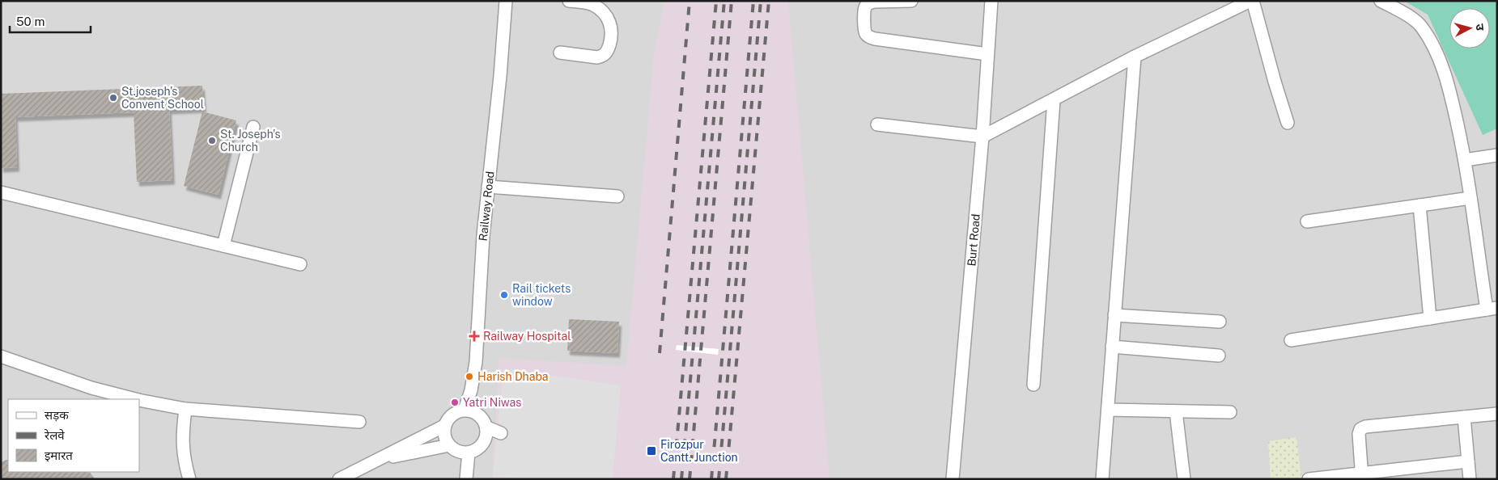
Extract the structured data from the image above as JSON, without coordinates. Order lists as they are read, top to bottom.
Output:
{
  "streets": {
    "street": ["Railway Road", "Burt Road"]
  },
  "places": {
    "other": [
      "St.joseph's Convent School",
      "St. Joseph's Church",
      "Rail tickets window",
      "Harish Dhaba",
      "Yatri Niwas"
    ],
    "health": ["Railway Hospital"],
    "transit": ["Firozpur Cantt. Junction"]
  },
  "legend": ["सड़क", "रेलवे", "इमारत"],
  "scale_bar": "50 m",
  "north": "right"
}
